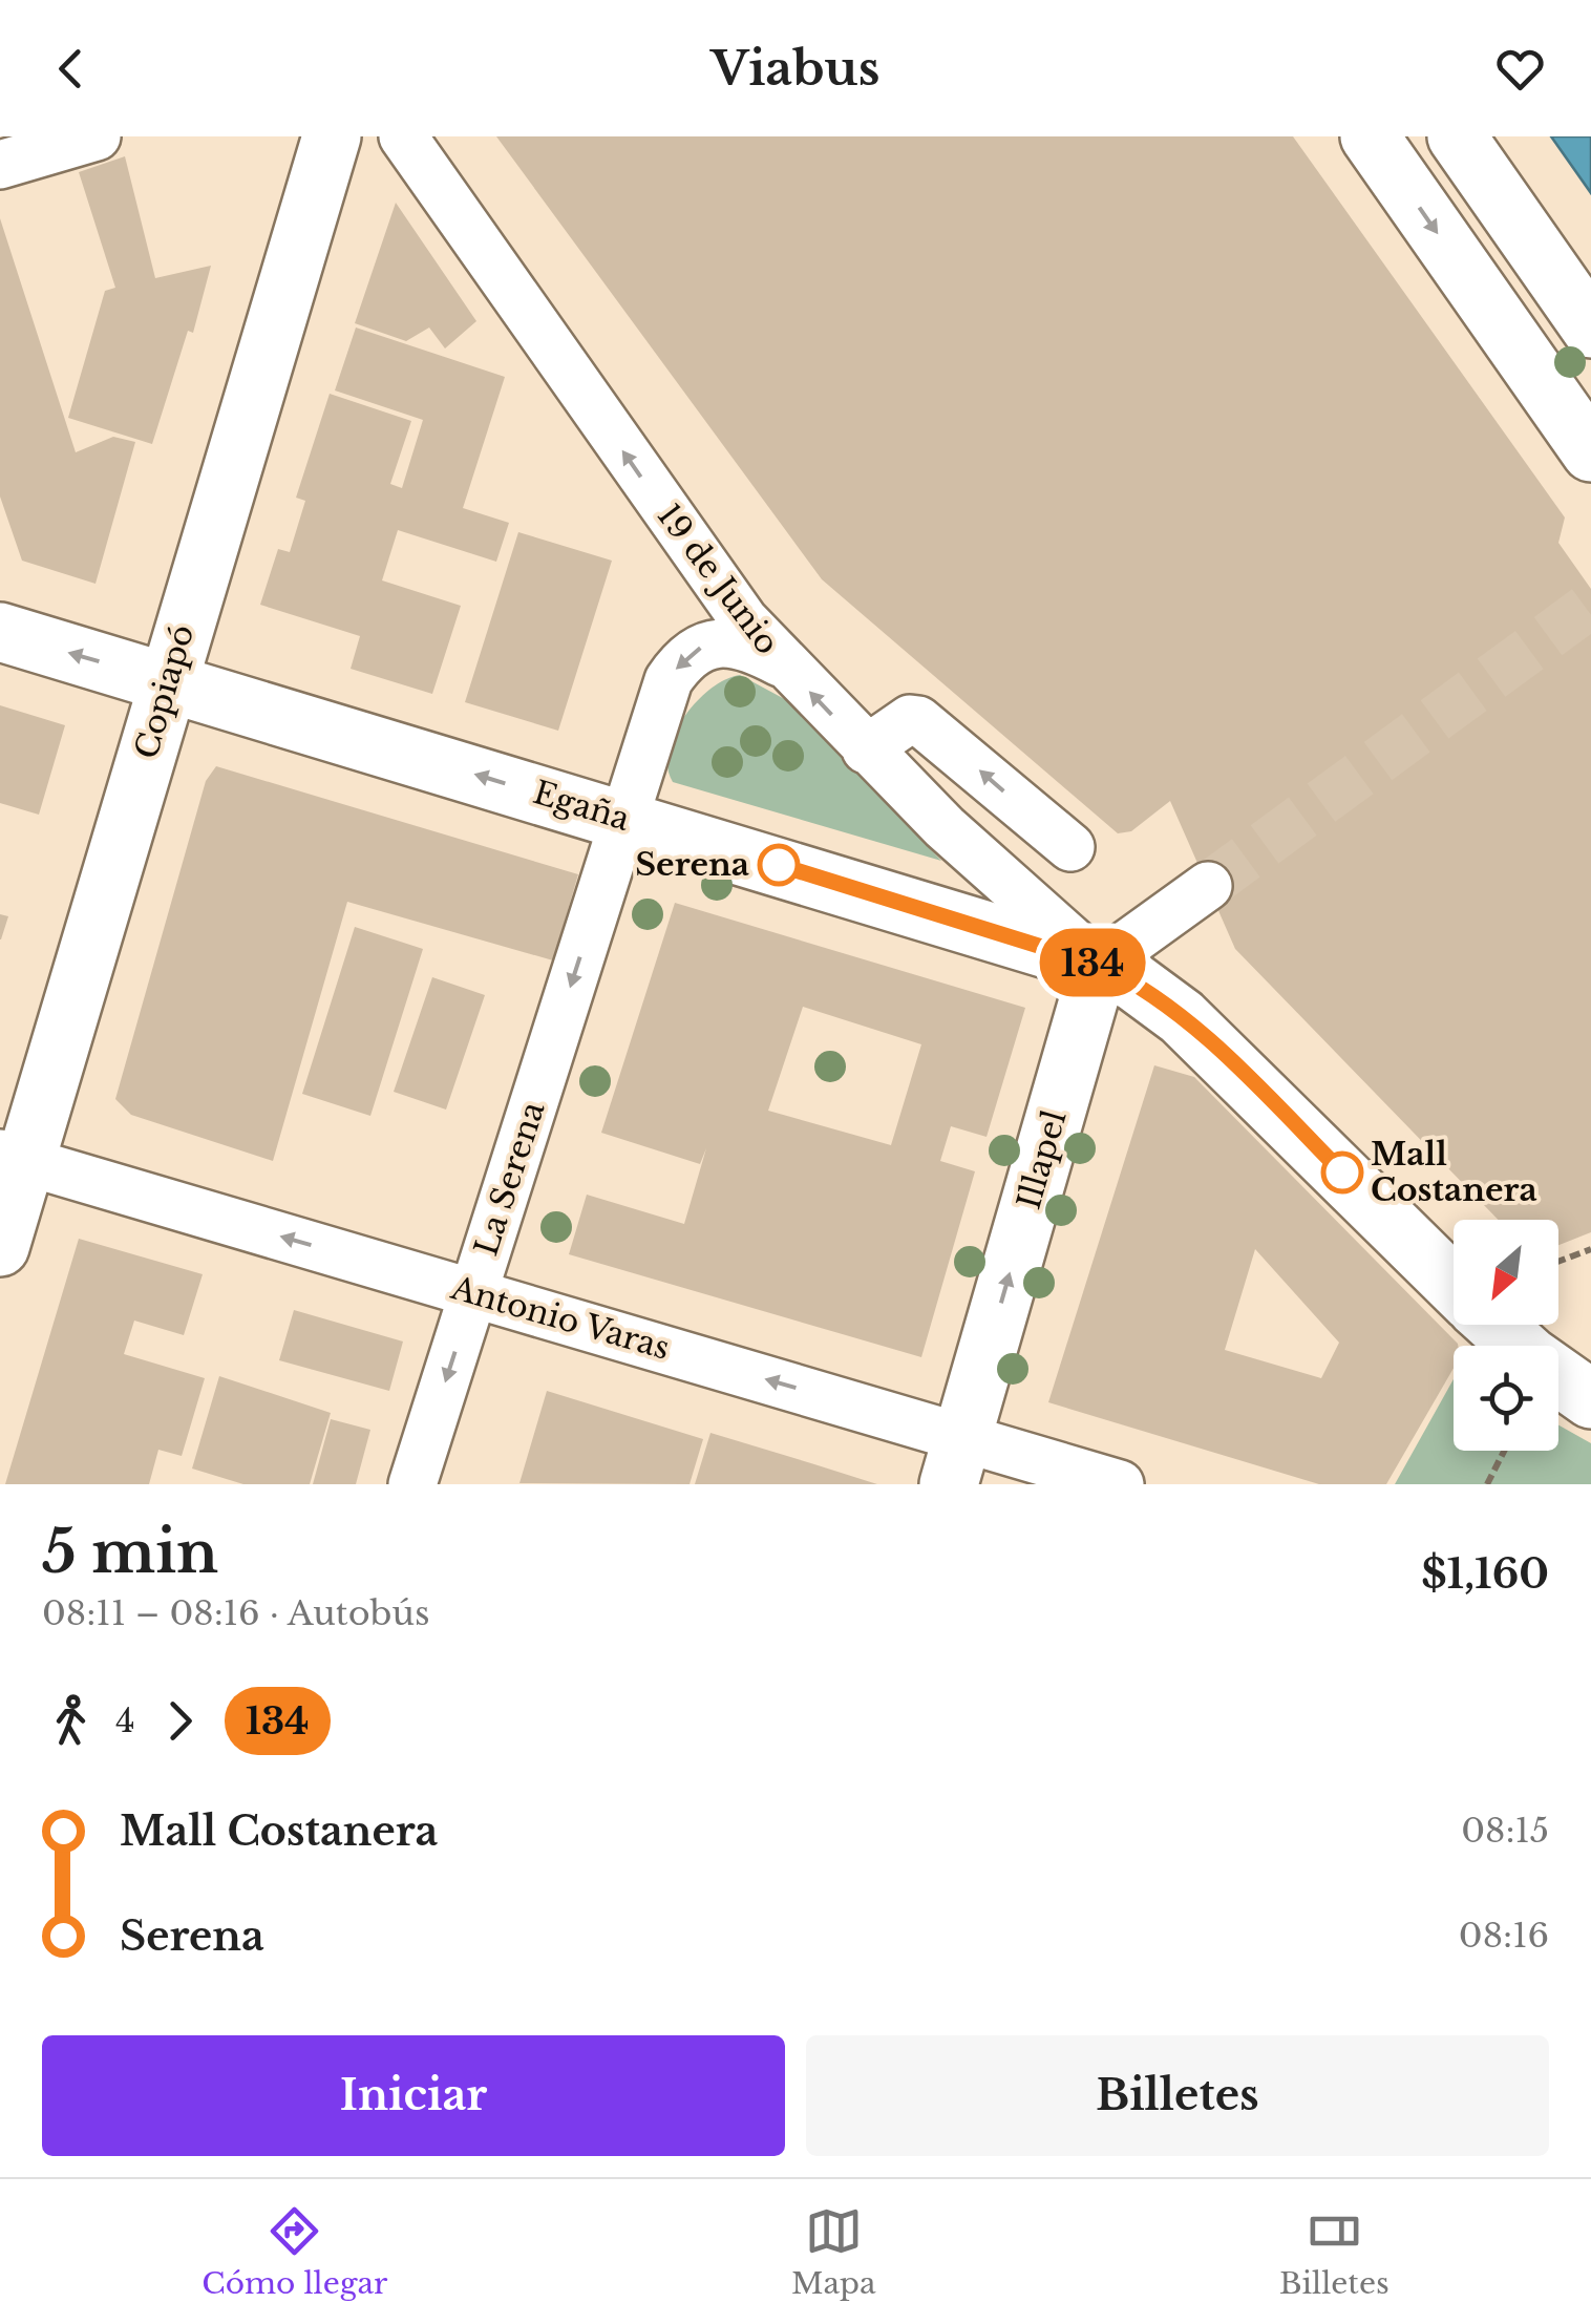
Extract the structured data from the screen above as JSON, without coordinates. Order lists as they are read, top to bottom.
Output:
{
  "streets": {
    "main road": ["Copiapó", "Egaña", "Illapel"],
    "street": ["19 de Junio", "La Serena", "Antonio Varas"]
  },
  "crossings": [
    ["19 de Junio", "Egaña"],
    ["19 de Junio", "Illapel"],
    ["Copiapó", "Egaña"],
    ["Copiapó", "Antonio Varas"],
    ["Egaña", "Illapel"],
    ["Egaña", "La Serena"],
    ["Illapel", "Antonio Varas"],
    ["La Serena", "Antonio Varas"]
  ],
  "one_way": [
    "19 de Junio",
    "Egaña",
    "Illapel",
    "La Serena",
    "Antonio Varas"
  ],
  "places": ["Serena", "Mall Costanera"],
  "lines": ["bus line 134"],
  "north": "bottom left",
  "page": {
    "header": "Viabus",
    "on_map": "134",
    "heading": ["5 min", "08:11 – 08:16 · Autobús", "$1,160"],
    "legs": ["4", "134"],
    "list": [
      {
        "name": "Mall Costanera",
        "value": "08:15"
      },
      {
        "name": "Serena",
        "value": "08:16"
      }
    ],
    "buttons": ["Iniciar", "Billetes"],
    "tabs": ["Cómo llegar", "Mapa", "Billetes"]
  }
}
